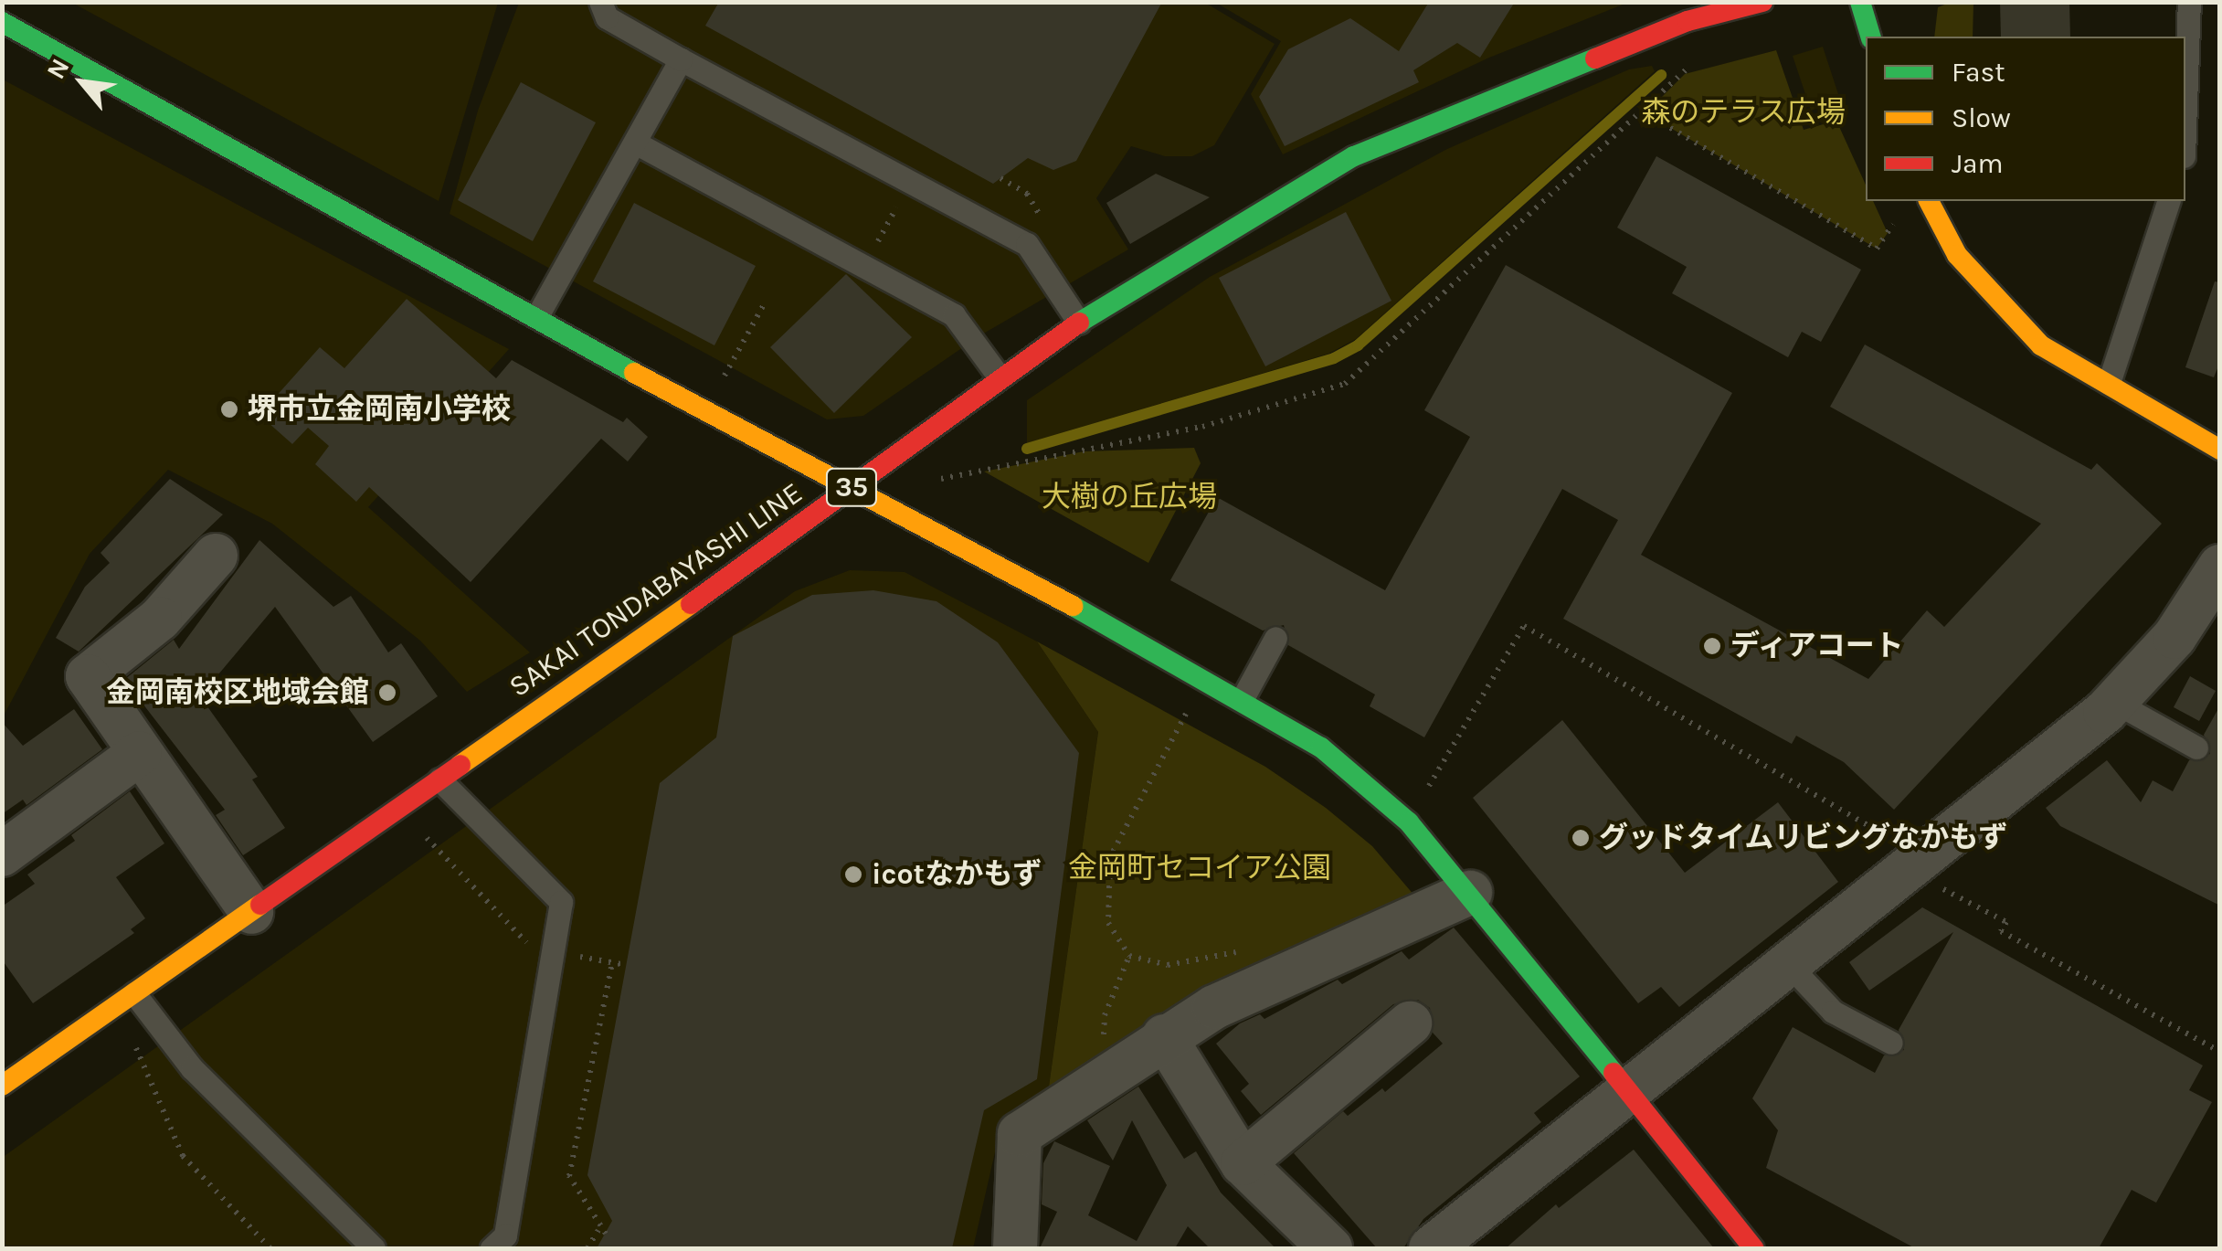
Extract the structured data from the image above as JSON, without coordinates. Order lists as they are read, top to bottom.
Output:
{
  "streets": {
    "street": ["35", "SAKAI TONDABAYASHI LINE"]
  },
  "parks": ["森のテラス広場", "大樹の丘広場", "金岡町セコイア公園"],
  "places": [
    "堺市立金岡南小学校",
    "ディアコート",
    "金岡南校区地域会館",
    "グッドタイムリビングなかもず",
    "icotなかもず"
  ],
  "legend": ["Fast", "Slow", "Jam"],
  "north": "top left"
}
